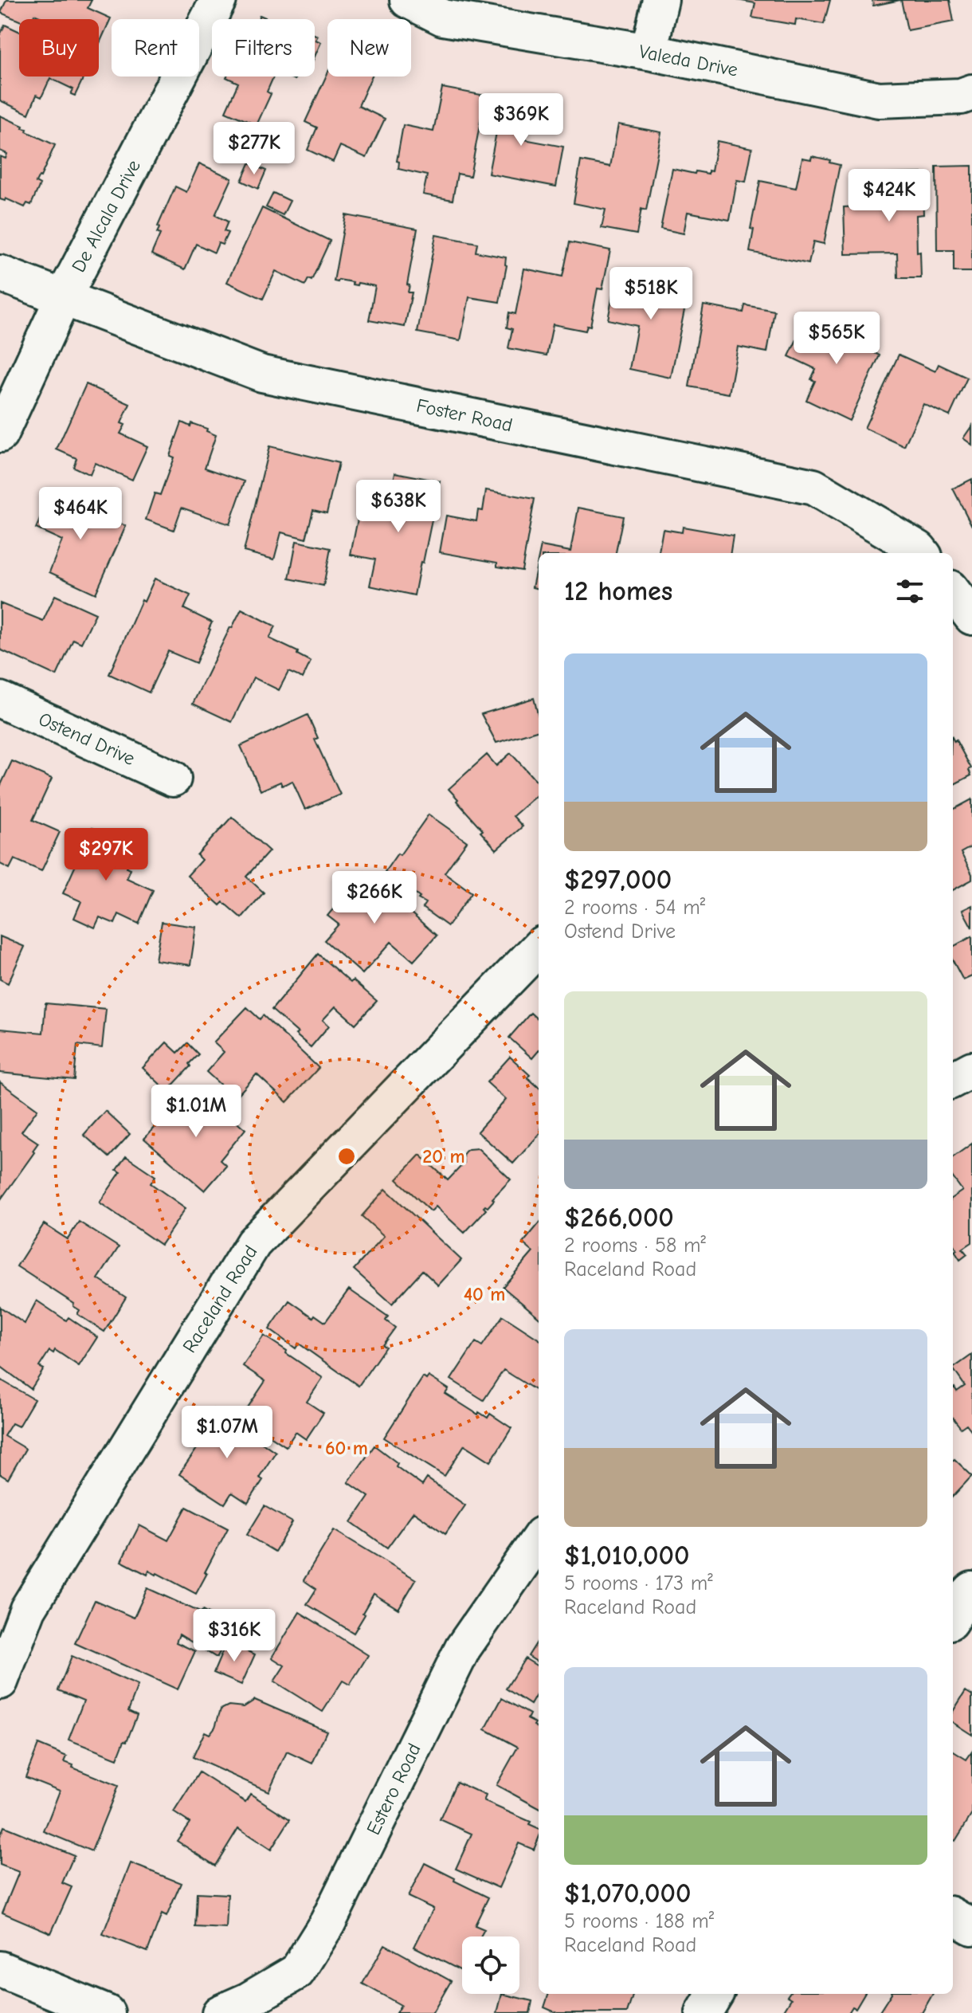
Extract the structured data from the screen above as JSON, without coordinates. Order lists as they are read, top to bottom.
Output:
{
  "streets": {
    "street": [
      "Valeda Drive",
      "De Alcala Drive",
      "Foster Road",
      "Ostend Drive",
      "Raceland Road",
      "Estero Road"
    ]
  },
  "crossings": [
    ["De Alcala Drive", "Foster Road"]
  ],
  "page": {
    "chip": [
      "Buy",
      "Rent",
      "Filters",
      "New"
    ],
    "price": [
      "$369K",
      "$277K",
      "$424K",
      "$518K",
      "$565K",
      "$638K",
      "$464K",
      "$297K",
      "$266K",
      "$1.01M",
      "$1.07M",
      "$316K"
    ],
    "heading": "12 homes",
    "list": [
      {
        "name": "$297,000",
        "note": "2 rooms · 54 m² · Ostend Drive"
      },
      {
        "name": "$266,000",
        "note": "2 rooms · 58 m² · Raceland Road"
      },
      {
        "name": "$1,010,000",
        "note": "5 rooms · 173 m² · Raceland Road"
      },
      {
        "name": "$1,070,000",
        "note": "5 rooms · 188 m² · Raceland Road"
      }
    ]
  },
  "rings": ["20 m", "40 m", "60 m"]
}
